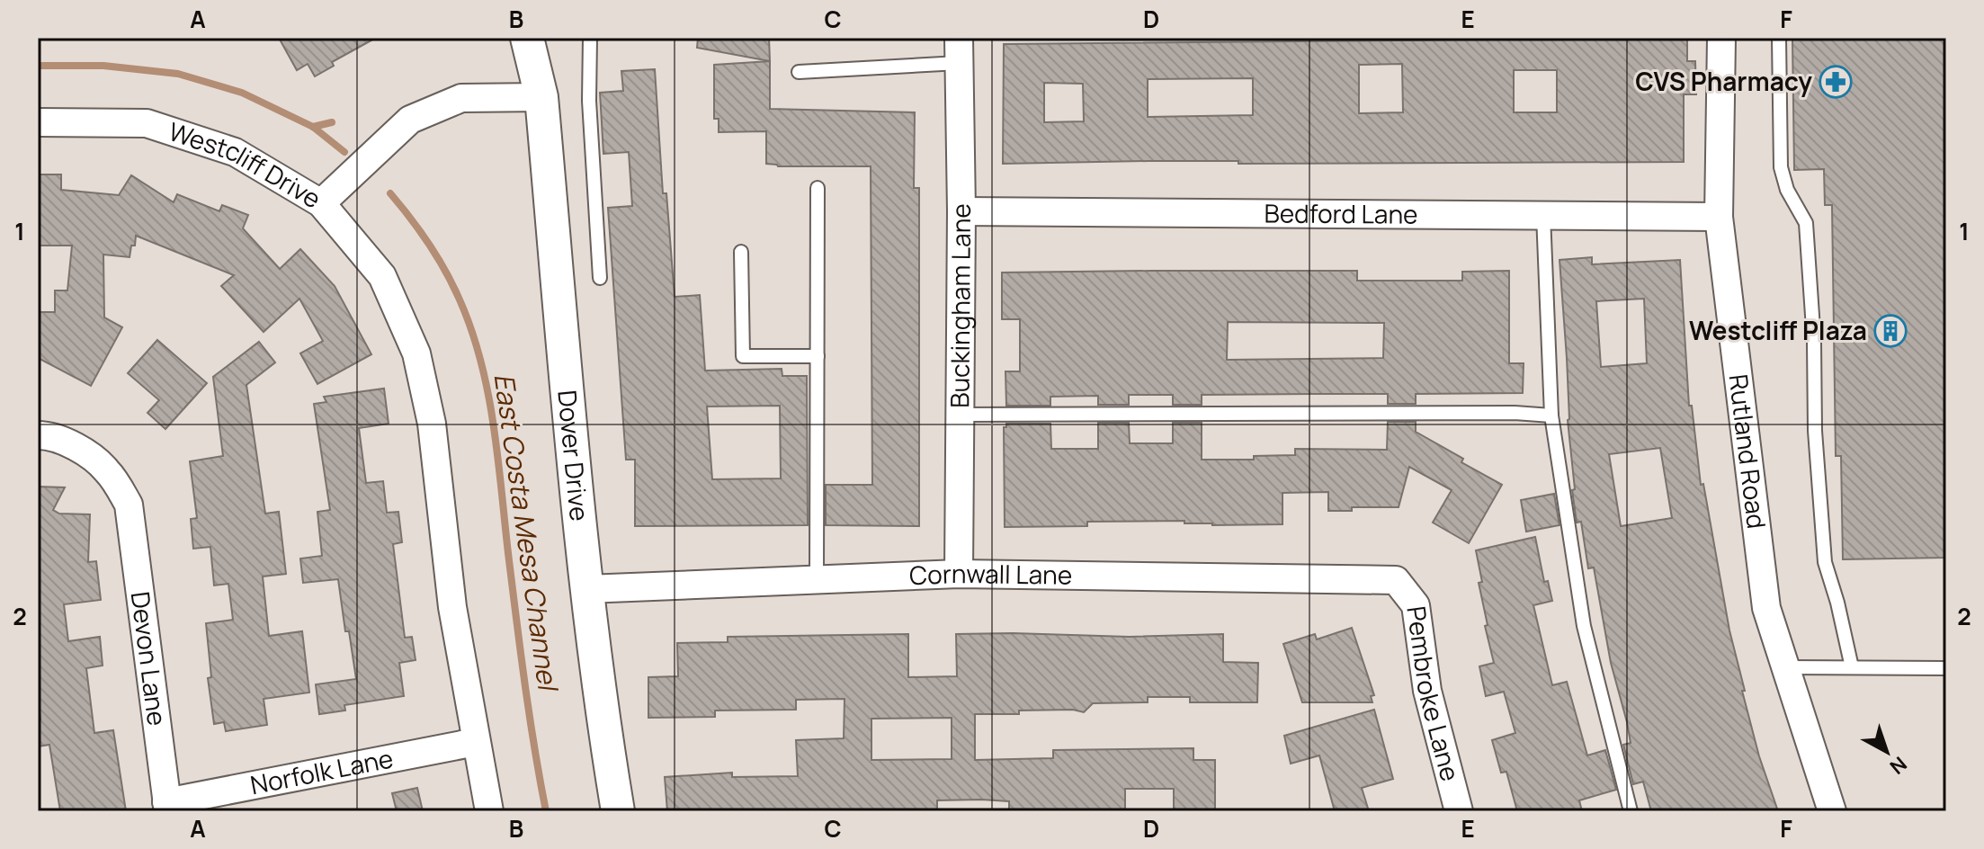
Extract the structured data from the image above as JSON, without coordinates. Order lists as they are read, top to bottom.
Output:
{
  "streets": {
    "street": [
      "Westcliff Drive",
      "Bedford Lane",
      "Buckingham Lane",
      "Rutland Road",
      "Dover Drive",
      "Cornwall Lane",
      "Devon Lane",
      "Pembroke Lane",
      "Norfolk Lane"
    ]
  },
  "crossings": [
    ["Westcliff Drive", "Dover Drive"],
    ["Bedford Lane", "Buckingham Lane"],
    ["Bedford Lane", "Rutland Road"],
    ["Buckingham Lane", "Cornwall Lane"],
    ["Dover Drive", "Cornwall Lane"],
    ["Cornwall Lane", "Pembroke Lane"],
    ["Devon Lane", "Norfolk Lane"]
  ],
  "water": ["East Costa Mesa Channel"],
  "places": {
    "pharmacy": ["CVS Pharmacy"],
    "building": ["Westcliff Plaza"]
  },
  "north": "bottom right",
  "grid": {
    "columns": [
      "A",
      "B",
      "C",
      "D",
      "E",
      "F"
    ],
    "rows": ["1", "2"]
  }
}
